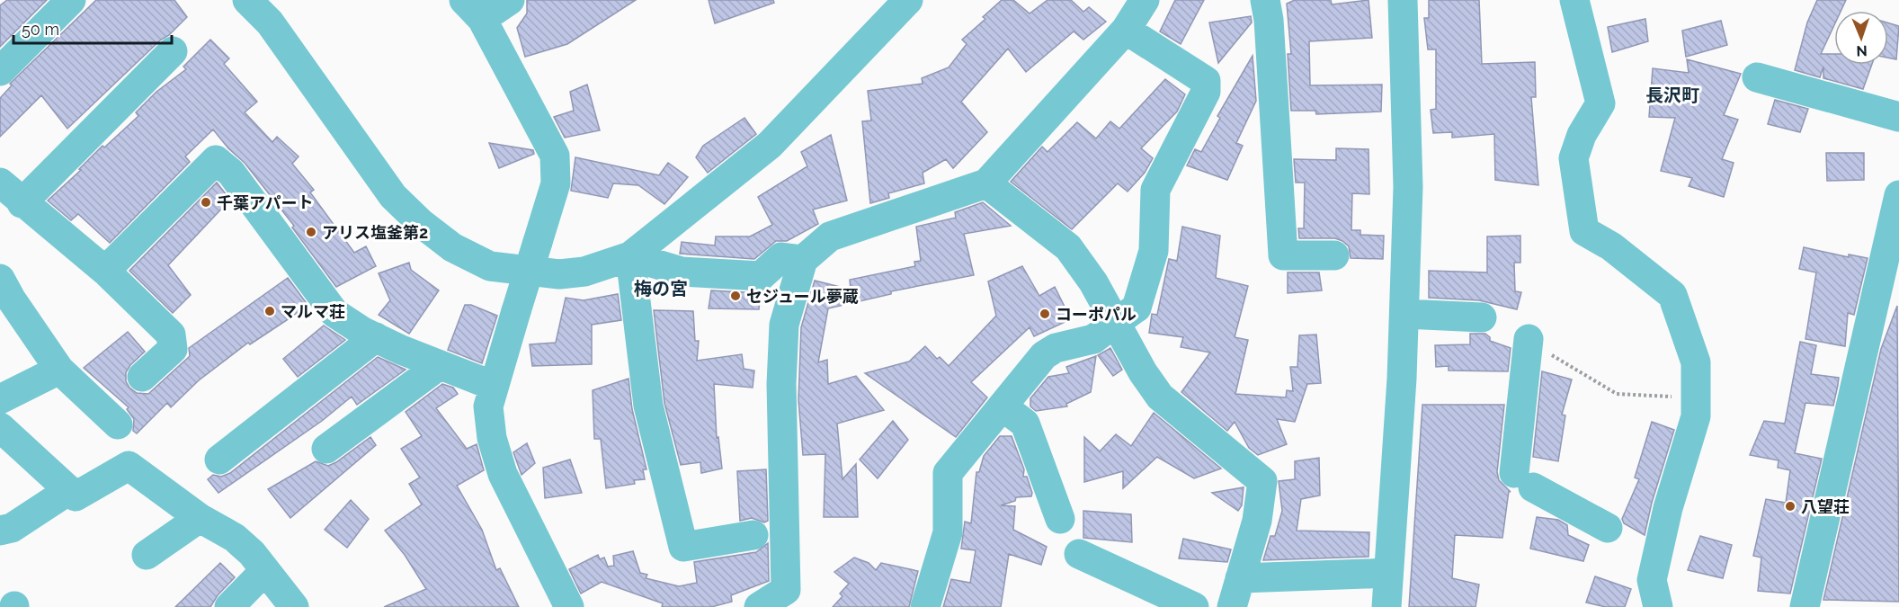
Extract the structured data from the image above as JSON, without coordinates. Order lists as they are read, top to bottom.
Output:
{
  "districts": ["長沢町", "梅の宮"],
  "places": [
    "千葉アパート",
    "アリス塩釜第2",
    "セジュール夢蔵",
    "マルマ荘",
    "コーポパル",
    "八望荘"
  ],
  "scale_bar": "50 m",
  "north": "bottom"
}
